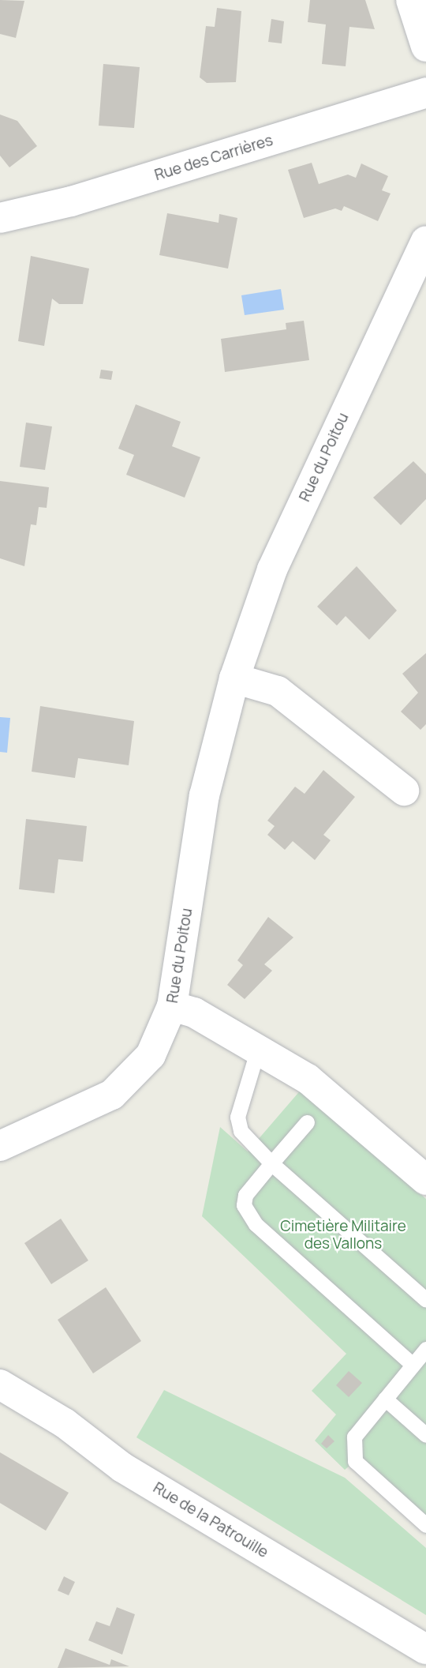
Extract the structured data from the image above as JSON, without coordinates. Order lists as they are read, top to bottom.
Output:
{
  "streets": {
    "street": ["Rue des Carrières", "Rue du Poitou", "Rue de la Patrouille"]
  },
  "parks": ["Cimetière Militaire des Vallons"]
}
